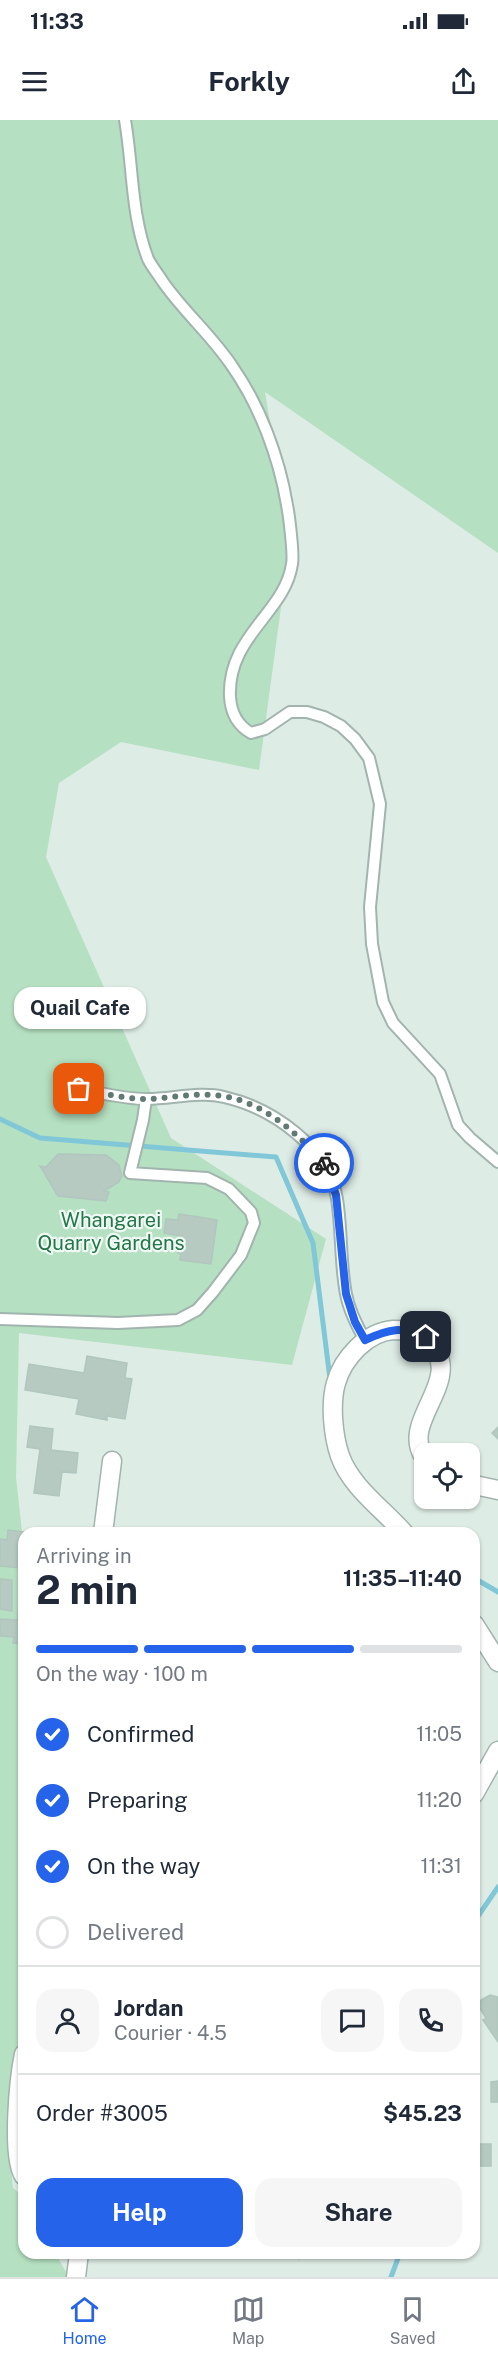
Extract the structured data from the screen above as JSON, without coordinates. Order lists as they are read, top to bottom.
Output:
{
  "parks": ["Whangarei Quarry Gardens"],
  "places": ["Quail Cafe"],
  "page": {
    "status": "11:33",
    "header": "Forkly",
    "bubble": "Quail Cafe",
    "heading": ["2 min", "Arriving in", "11:35–11:40"],
    "panel": [
      "Jordan",
      "Courier · 4.5",
      "Order #3005",
      "$45.23"
    ],
    "bar": "On the way · 100 m",
    "list": [
      ["Confirmed", "11:05"],
      ["Preparing", "11:20"],
      ["On the way", "11:31"],
      "Delivered"
    ],
    "buttons": ["Help", "Share"],
    "tabs": ["Home", "Map", "Saved"]
  }
}
